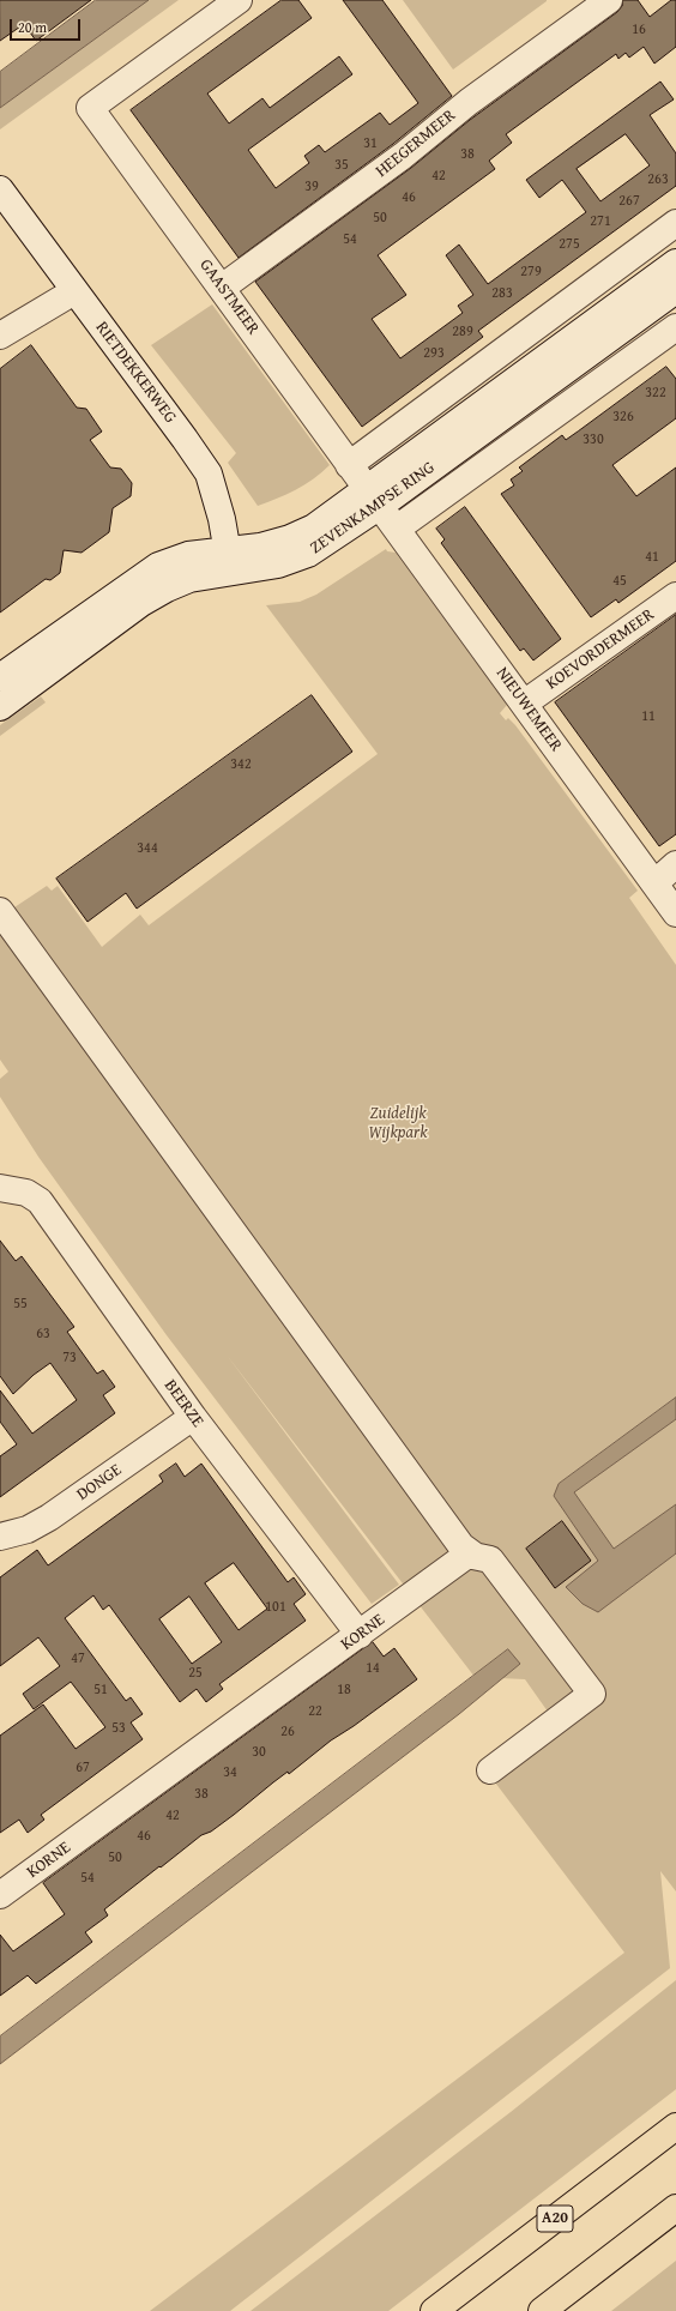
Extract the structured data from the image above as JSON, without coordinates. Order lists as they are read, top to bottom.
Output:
{
  "streets": {
    "highway": ["A20"],
    "street": [
      "HEEGERMEER",
      "GAASTMEER",
      "RIETDEKKERWEG",
      "ZEVENKAMPSE RING",
      "KOEVORDERMEER",
      "NIEUWEMEER",
      "BEERZE",
      "DONGE",
      "KORNE"
    ]
  },
  "crossings": [
    ["HEEGERMEER", "GAASTMEER"],
    ["GAASTMEER", "ZEVENKAMPSE RING"],
    ["GAASTMEER", "NIEUWEMEER"],
    ["RIETDEKKERWEG", "ZEVENKAMPSE RING"],
    ["ZEVENKAMPSE RING", "NIEUWEMEER"],
    ["KOEVORDERMEER", "NIEUWEMEER"],
    ["BEERZE", "DONGE"],
    ["BEERZE", "KORNE"]
  ],
  "parks": ["Zuidelijk Wijkpark"],
  "house_numbers": [
    "16",
    "31",
    "38",
    "35",
    "42",
    "263",
    "39",
    "46",
    "267",
    "50",
    "271",
    "54",
    "275",
    "279",
    "283",
    "289",
    "293",
    "322",
    "326",
    "330",
    "41",
    "45",
    "11",
    "342",
    "344",
    "55",
    "63",
    "73",
    "101",
    "47",
    "14",
    "25",
    "51",
    "18",
    "22",
    "53",
    "26",
    "30",
    "67",
    "34",
    "38",
    "42",
    "46",
    "50",
    "54"
  ],
  "scale_bar": "20 m"
}
